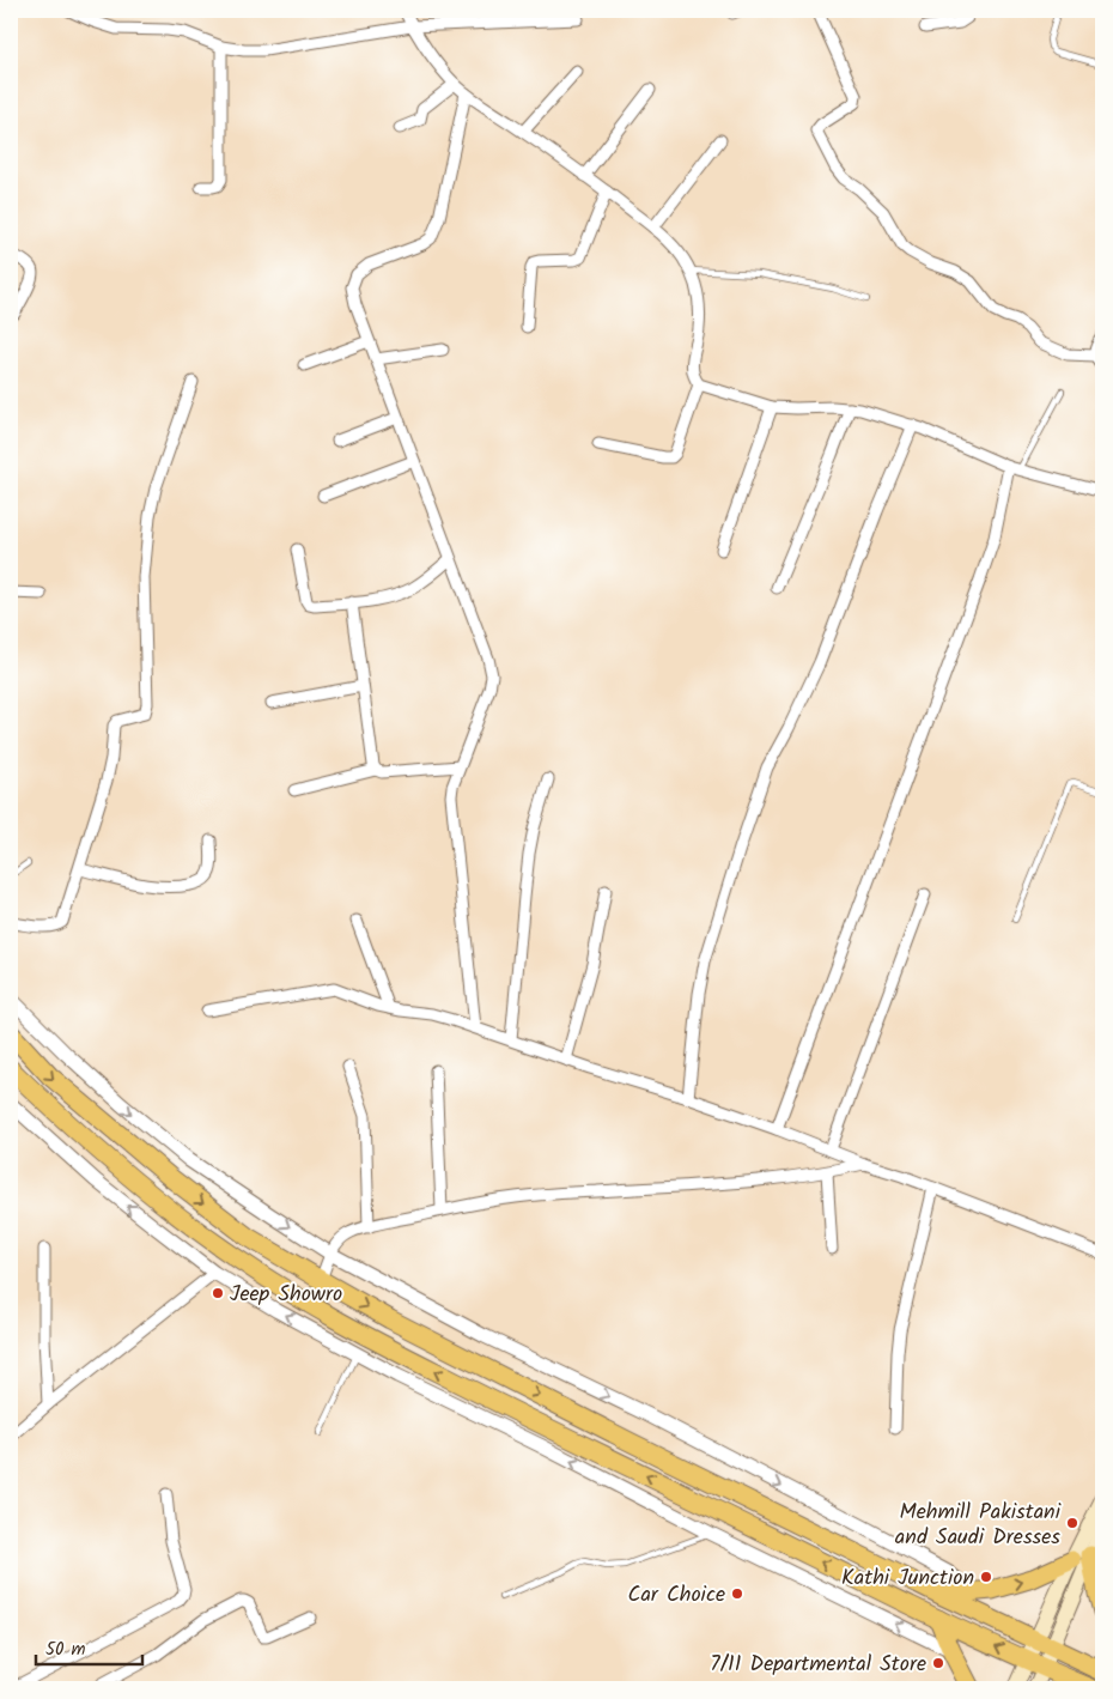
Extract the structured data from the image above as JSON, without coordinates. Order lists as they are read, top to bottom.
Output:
{
  "places": [
    "Jeep Showro",
    "Mehmill Pakistani and Saudi Dresses",
    "Kathi Junction",
    "Car Choice",
    "7/11 Departmental Store"
  ],
  "scale_bar": "50 m"
}
